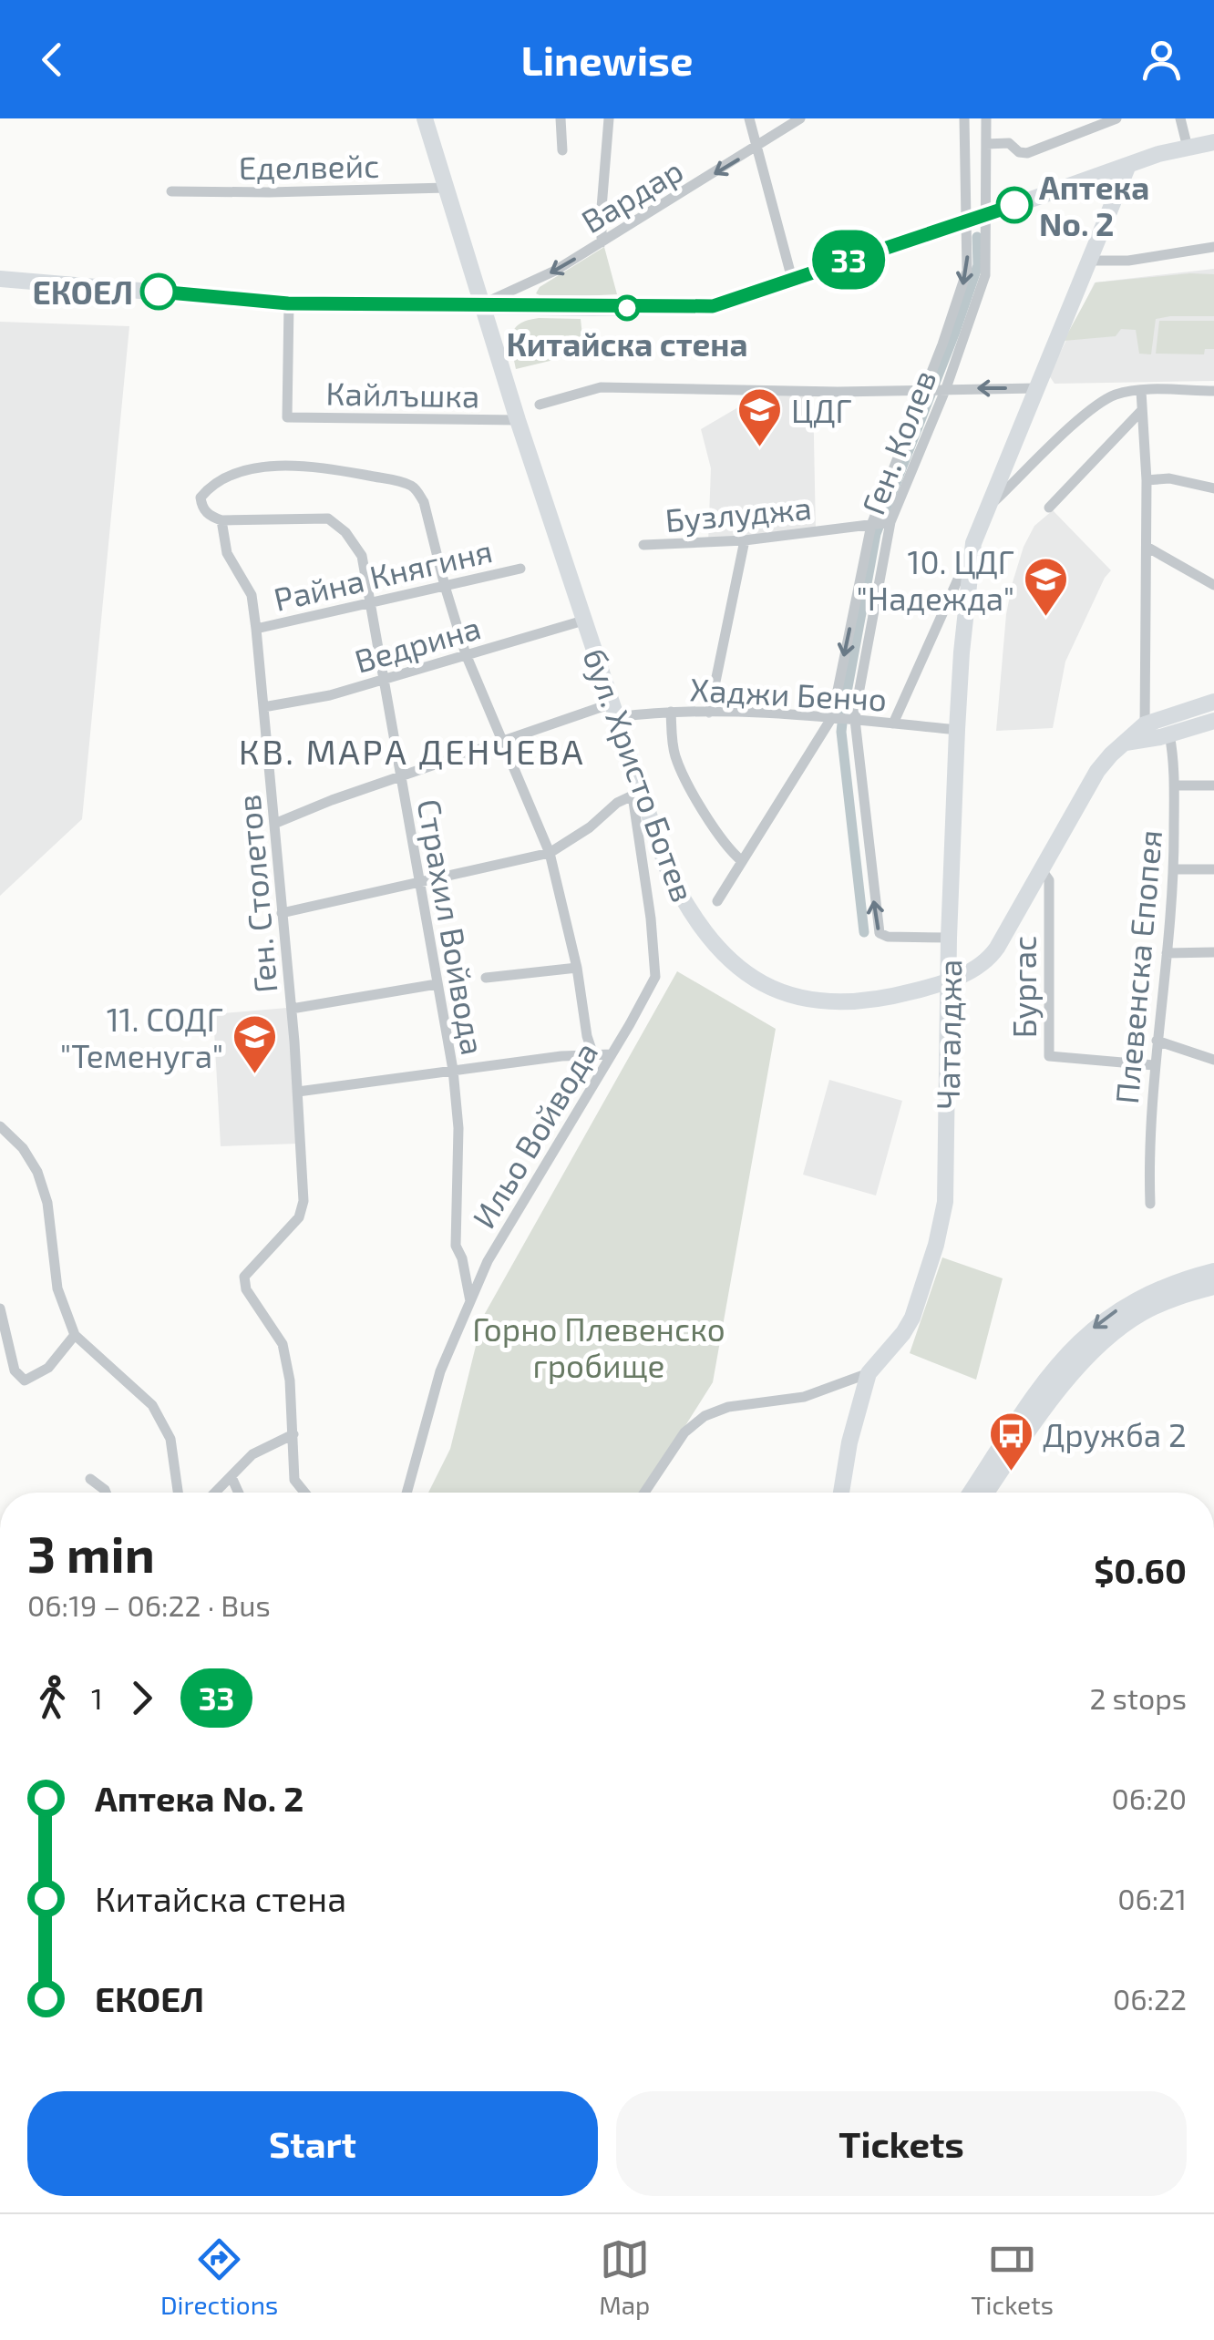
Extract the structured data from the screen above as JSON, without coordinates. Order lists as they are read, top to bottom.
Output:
{
  "streets": {
    "street": [
      "Еделвейс",
      "Вардар",
      "Кайлъшка",
      "Ген. Колев",
      "Бузлуджа",
      "Райна Княгиня",
      "Ведрина",
      "Хаджи Бенчо",
      "бул. Христо Ботев",
      "Ген. Столетов",
      "Страхил Войвода",
      "Плевенска Епопея",
      "Бургас",
      "Чаталджа",
      "Ильо Войвода"
    ]
  },
  "crossings": [
    ["Еделвейс", "бул. Христо Ботев"],
    ["Вардар", "бул. Христо Ботев"],
    ["Кайлъшка", "бул. Христо Ботев"],
    ["Ген. Колев", "Бузлуджа"],
    ["Ген. Колев", "Хаджи Бенчо"],
    ["Ген. Колев", "Чаталджа"],
    ["Райна Княгиня", "Ген. Столетов"],
    ["Райна Княгиня", "Страхил Войвода"],
    ["Ведрина", "бул. Христо Ботев"],
    ["Ведрина", "Ген. Столетов"],
    ["Ведрина", "Страхил Войвода"],
    ["Хаджи Бенчо", "бул. Христо Ботев"],
    ["Хаджи Бенчо", "Ген. Столетов"],
    ["Хаджи Бенчо", "Страхил Войвода"],
    ["Хаджи Бенчо", "Чаталджа"],
    ["бул. Христо Ботев", "Плевенска Епопея"],
    ["бул. Христо Ботев", "Бургас"],
    ["бул. Христо Ботев", "Чаталджа"],
    ["бул. Христо Ботев", "Ильо Войвода"],
    ["Ген. Столетов", "Страхил Войвода"],
    ["Страхил Войвода", "Ильо Войвода"],
    ["Плевенска Епопея", "Бургас"]
  ],
  "one_way": ["Вардар"],
  "districts": ["КВ. МАРА ДЕНЧЕВА"],
  "parks": ["Горно Плевенско гробище"],
  "places": {
    "other": ["Аптека No. 2", "ЕКОЕЛ", "Китайска стена"],
    "school or university": ["ЦДГ", "10. ЦДГ \"Надежда\"", "11. СОДГ \"Теменуга\""],
    "bus stop": ["Дружба 2"]
  },
  "lines": ["bus line 33"],
  "page": {
    "header": "Linewise",
    "on_map": "33",
    "heading": ["3 min", "06:19 – 06:22 · Bus", "$0.60"],
    "legs": ["1", "33", "2 stops"],
    "list": [
      {
        "name": "Аптека No. 2",
        "value": "06:20"
      },
      {
        "name": "Китайска стена",
        "value": "06:21"
      },
      {
        "name": "ЕКОЕЛ",
        "value": "06:22"
      }
    ],
    "buttons": ["Start", "Tickets"],
    "tabs": ["Directions", "Map", "Tickets"]
  }
}
